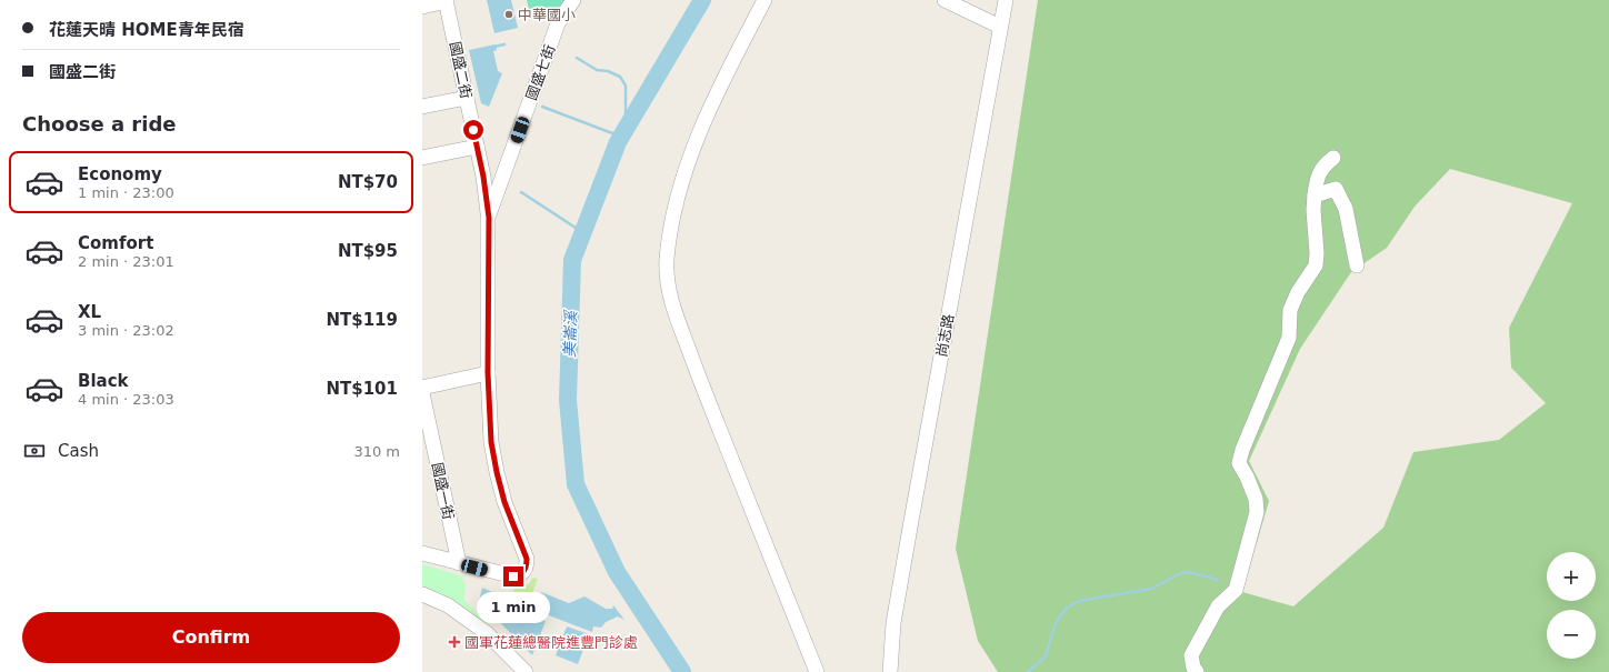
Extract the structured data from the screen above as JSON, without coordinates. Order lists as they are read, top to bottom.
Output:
{
  "streets": {
    "street": [
      "國盛二街",
      "國盛七街",
      "尚志路",
      "國盛一街"
    ]
  },
  "crossings": [
    ["國盛二街", "國盛七街"]
  ],
  "water": ["美崙溪"],
  "places": {
    "other": ["中華國小"],
    "health": ["國軍花蓮總醫院進豐門診處"]
  },
  "page": {
    "banner": ["花蓮天晴 HOME青年民宿", "國盛二街"],
    "heading": "Choose a ride",
    "list": [
      {
        "name": "Economy",
        "note": "1 min · 23:00",
        "value": "NT$70"
      },
      {
        "name": "Comfort",
        "note": "2 min · 23:01",
        "value": "NT$95"
      },
      {
        "name": "XL",
        "note": "3 min · 23:02",
        "value": "NT$119"
      },
      {
        "name": "Black",
        "note": "4 min · 23:03",
        "value": "NT$101"
      }
    ],
    "pay": ["Cash", "310 m"],
    "map_buttons": ["+", "−"],
    "bubble": "1 min",
    "buttons": "Confirm"
  }
}
